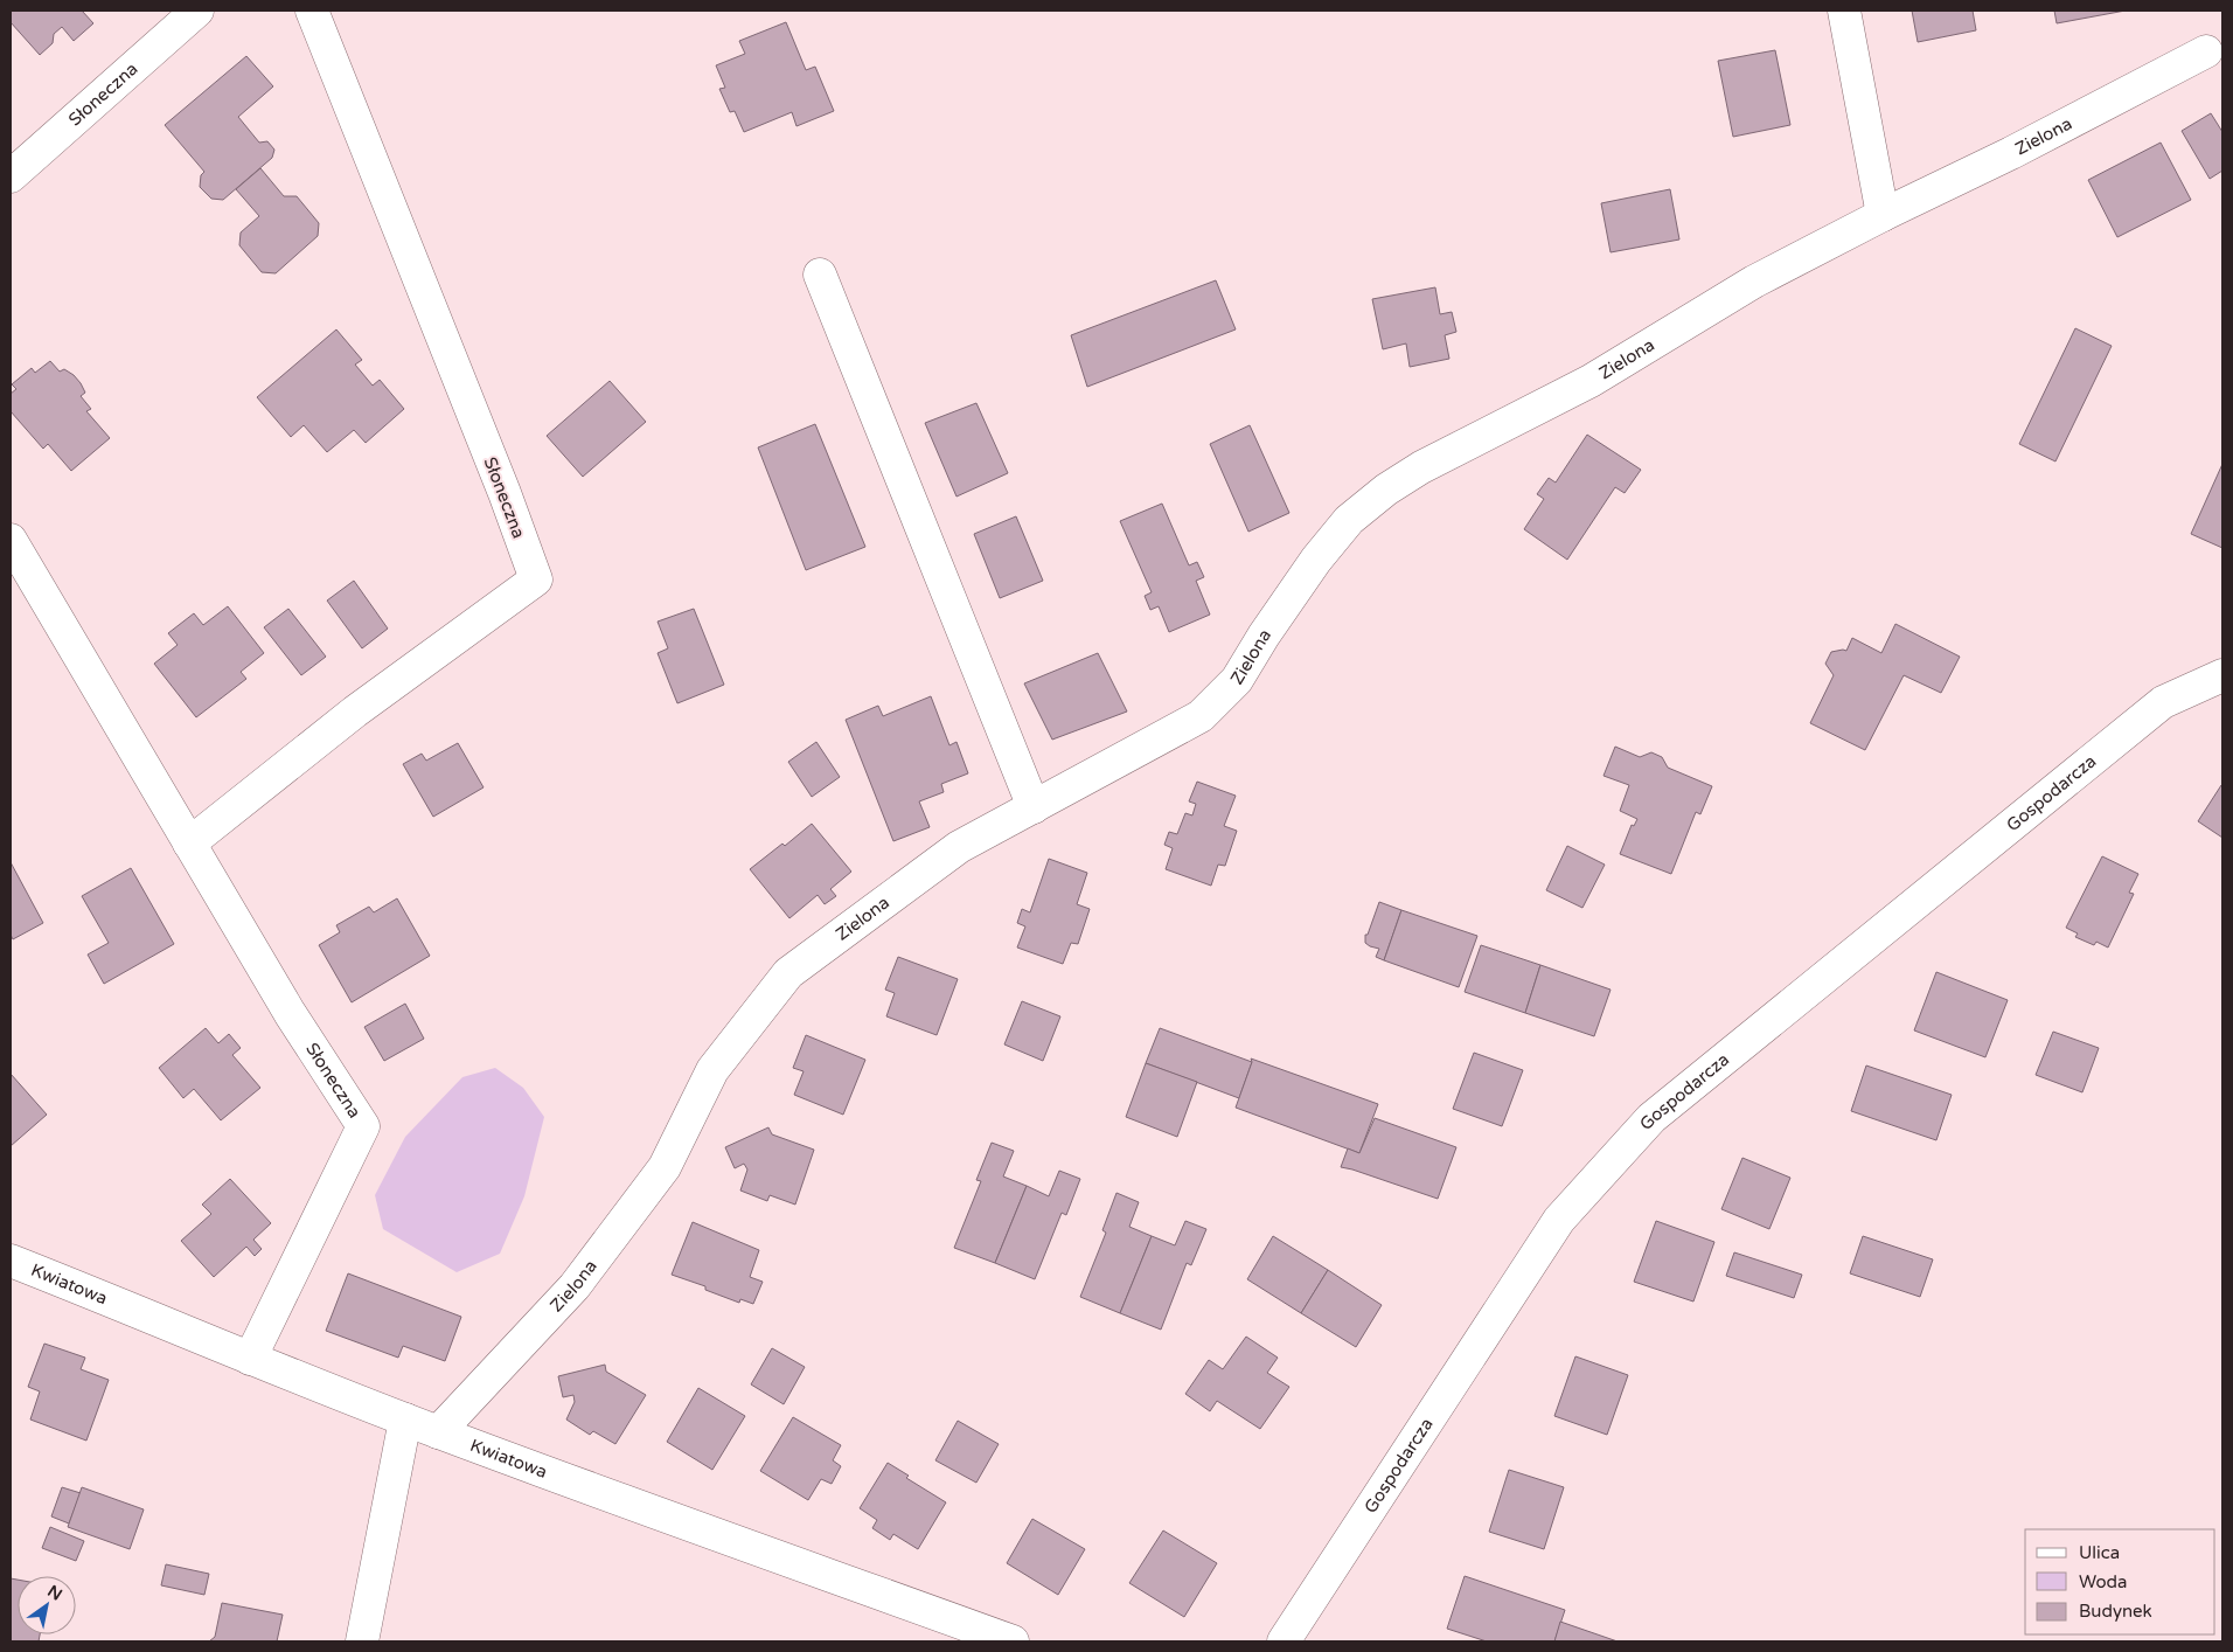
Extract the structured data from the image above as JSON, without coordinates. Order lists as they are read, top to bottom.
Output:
{
  "streets": {
    "street": [
      "Słoneczna",
      "Zielona",
      "Gospodarcza",
      "Kwiatowa"
    ]
  },
  "crossings": [
    ["Słoneczna", "Kwiatowa"],
    ["Zielona", "Kwiatowa"]
  ],
  "legend": ["Ulica", "Woda", "Budynek"],
  "north": "top right"
}
